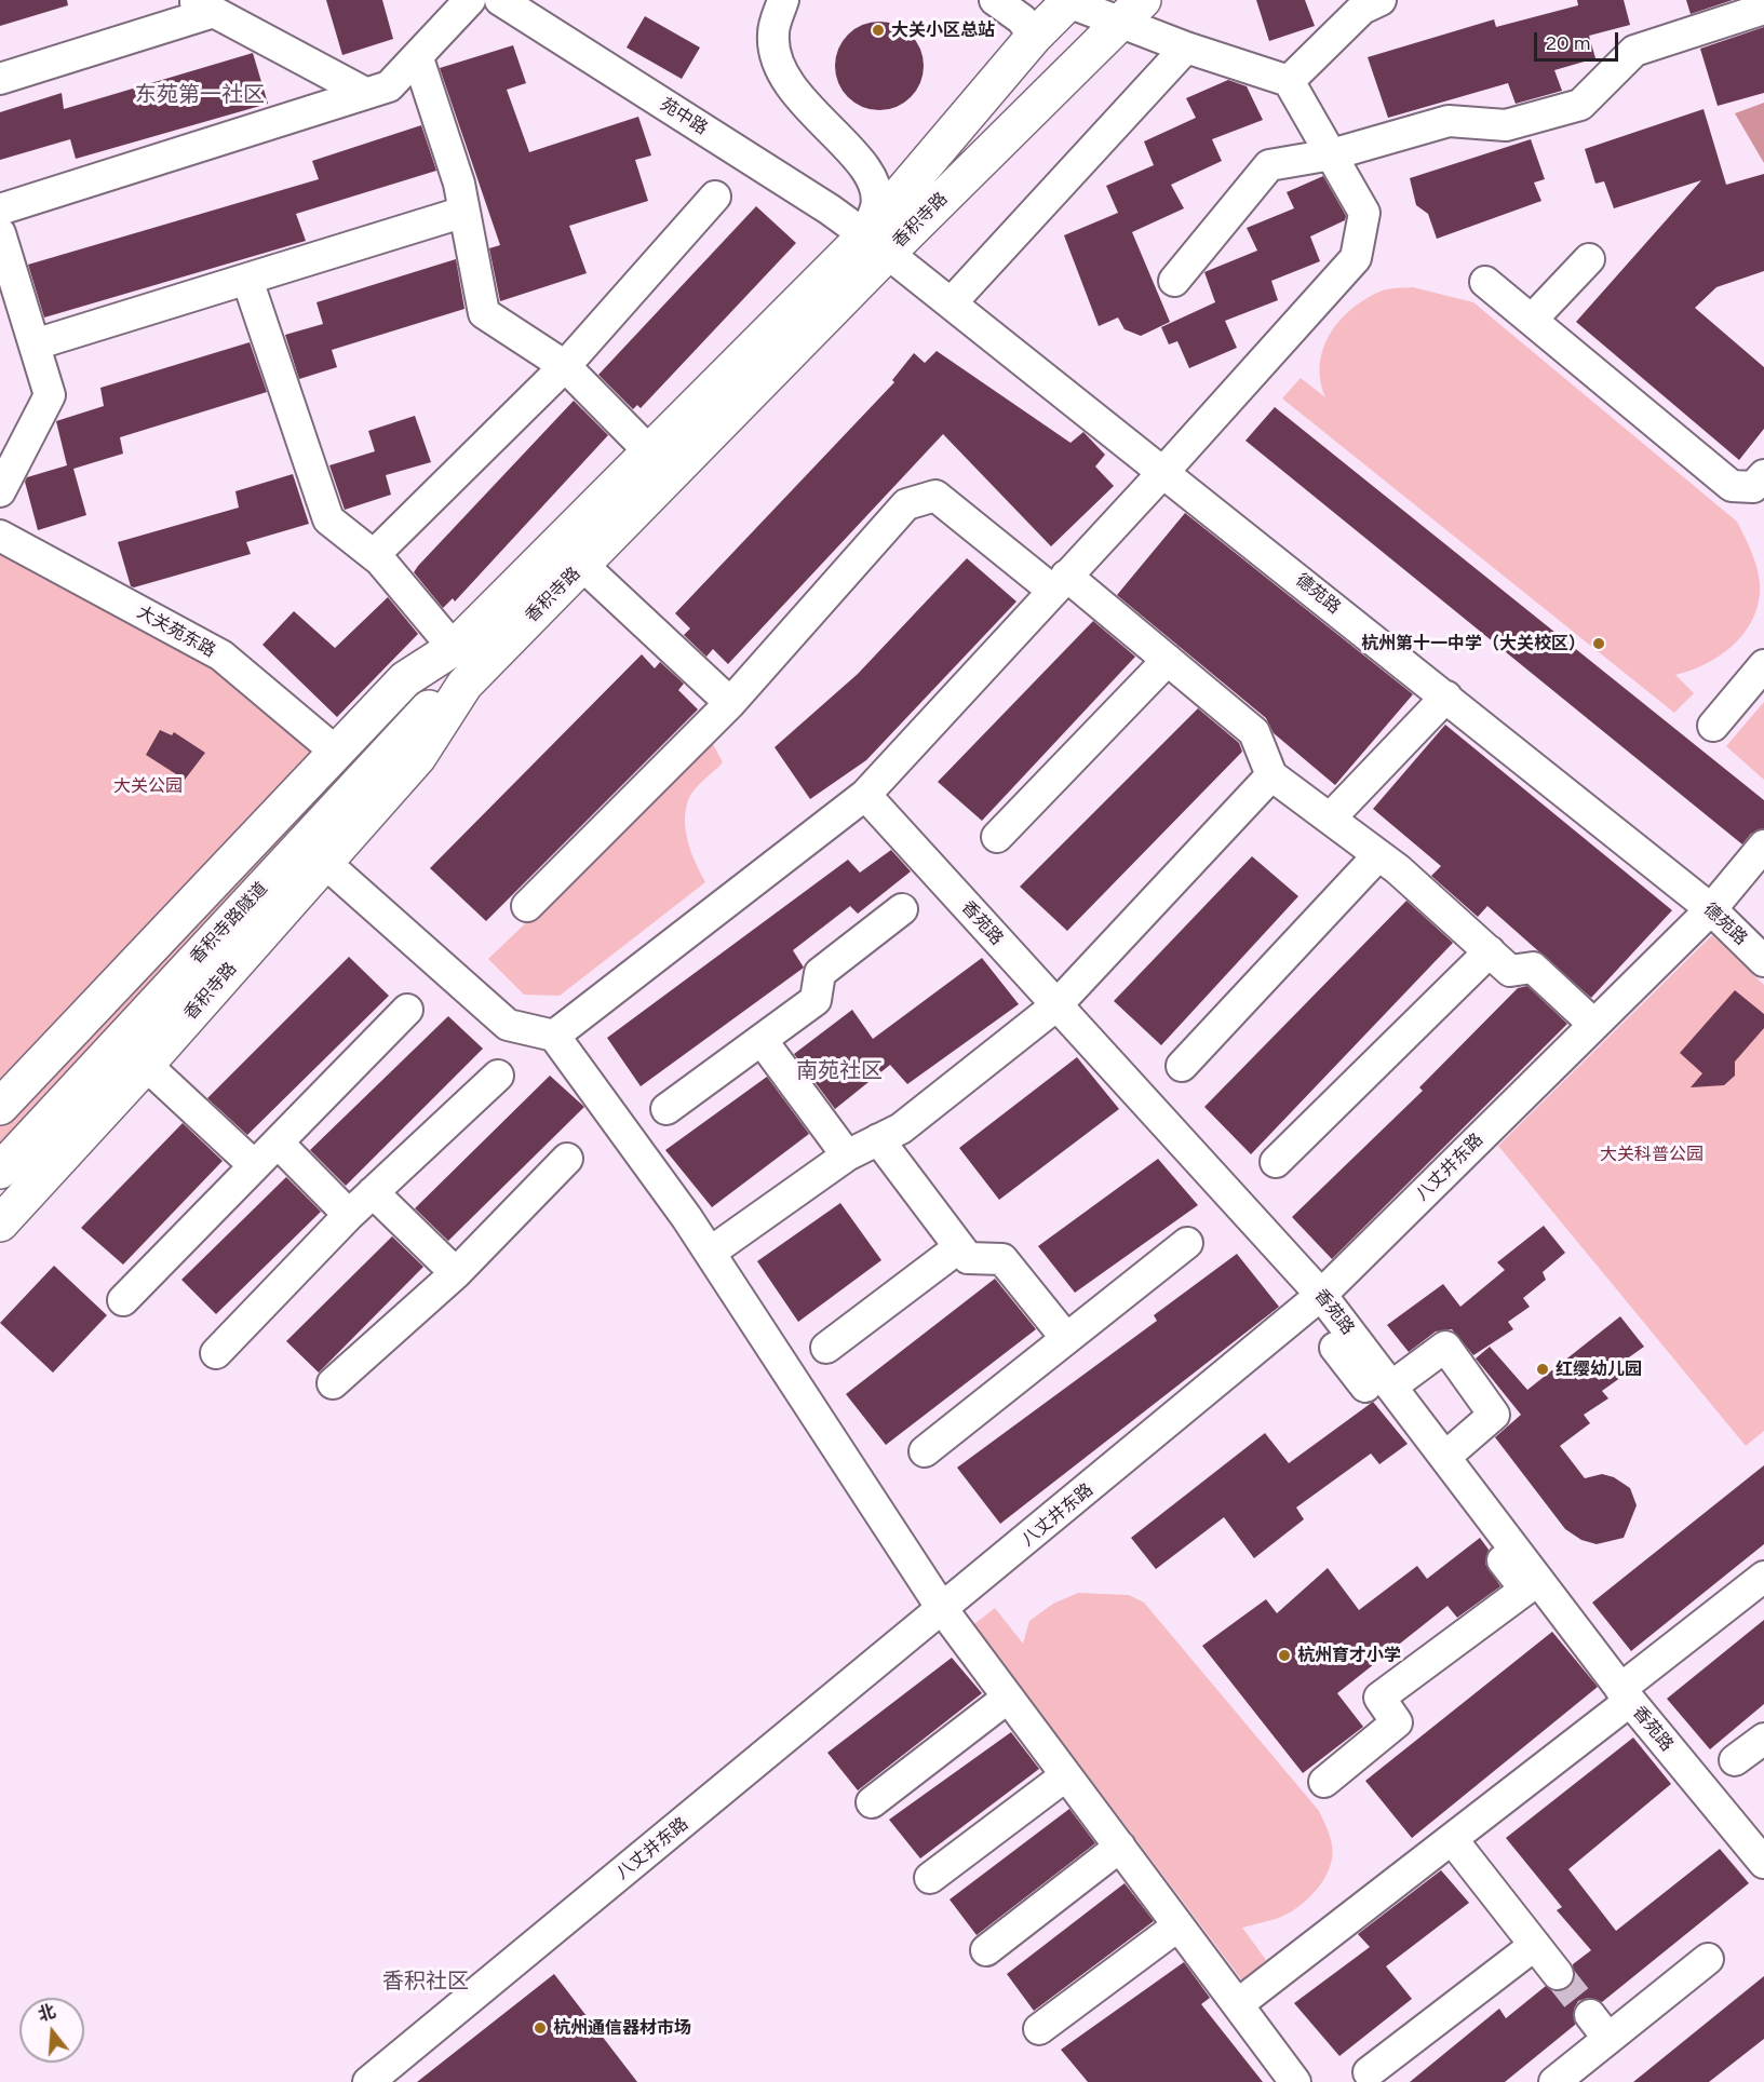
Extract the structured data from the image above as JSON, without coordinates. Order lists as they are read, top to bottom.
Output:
{
  "streets": {
    "main road": ["香积寺路", "香积寺路隧道"],
    "street": [
      "苑中路",
      "德苑路",
      "大关苑东路",
      "香苑路",
      "八丈井东路"
    ]
  },
  "crossings": [
    ["苑中路", "香积寺路"],
    ["苑中路", "德苑路"],
    ["香积寺路", "德苑路"],
    ["香积寺路", "大关苑东路"],
    ["香积寺路", "香积寺路隧道"],
    ["德苑路", "八丈井东路"],
    ["香苑路", "八丈井东路"]
  ],
  "districts": ["东苑第一社区", "南苑社区", "香积社区"],
  "parks": ["大关公园", "大关科普公园"],
  "places": [
    "大关小区总站",
    "杭州第十一中学（大关校区）",
    "红缨幼儿园",
    "杭州育才小学",
    "杭州通信器材市场"
  ],
  "scale_bar": "20 m",
  "north": "top"
}
